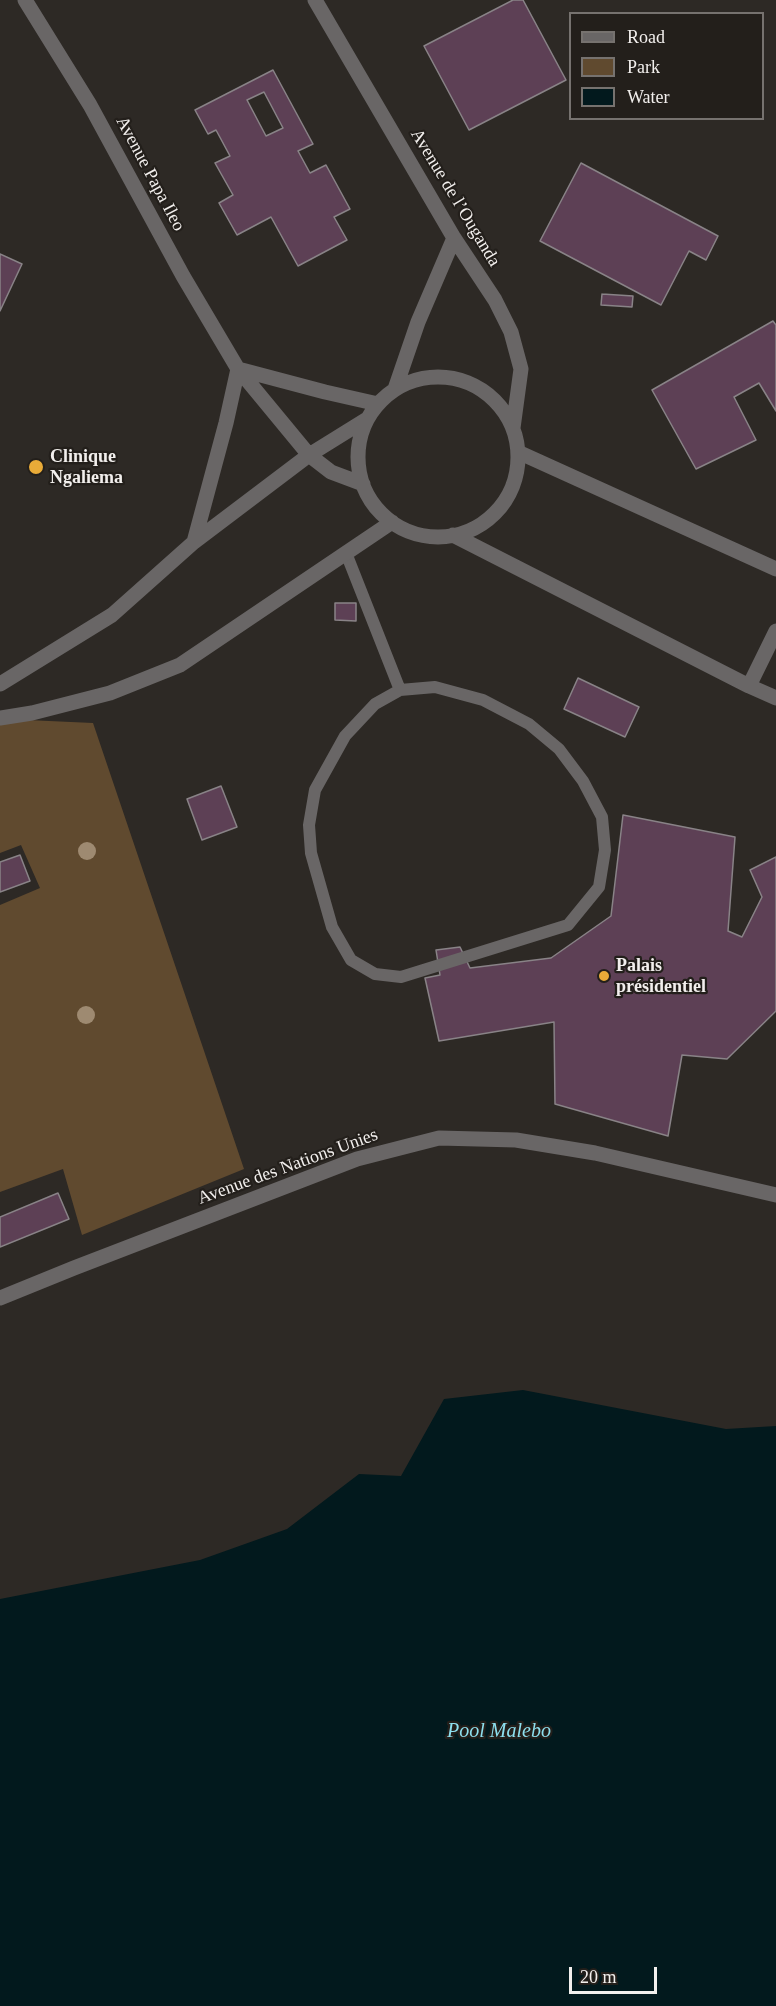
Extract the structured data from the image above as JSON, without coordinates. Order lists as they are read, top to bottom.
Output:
{
  "streets": {
    "street": ["Avenue Papa Ileo", "Avenue de l’Ouganda", "Avenue des Nations Unies"]
  },
  "crossings": [
    ["Avenue Papa Ileo", "Avenue de l’Ouganda"]
  ],
  "water": ["Pool Malebo"],
  "places": ["Clinique Ngaliema", "Palais présidentiel"],
  "legend": ["Road", "Park", "Water"],
  "scale_bar": "20 m"
}
